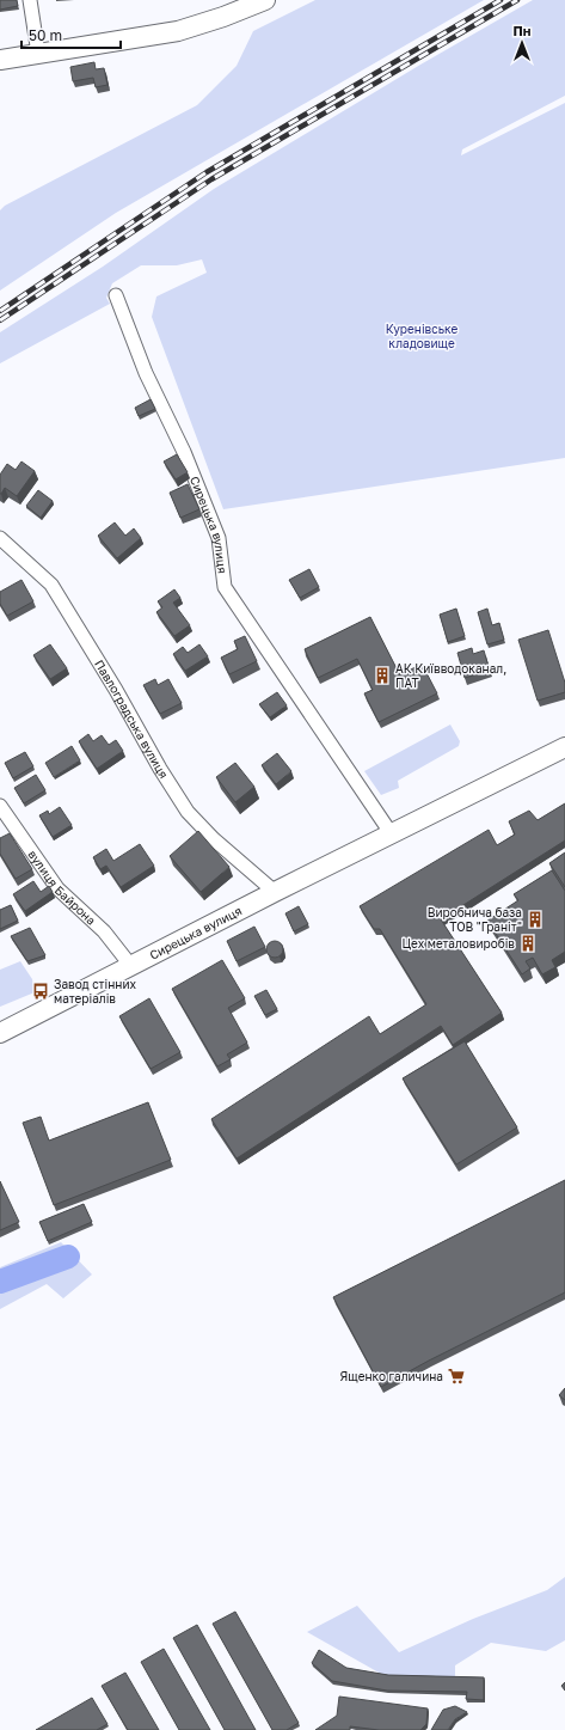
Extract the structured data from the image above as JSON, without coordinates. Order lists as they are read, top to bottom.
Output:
{
  "streets": {
    "main road": ["Сирецька вулиця"],
    "street": ["Павлоградська вулиця", "вулиця Байрона"]
  },
  "crossings": [
    ["Сирецька вулиця", "Павлоградська вулиця"],
    ["Сирецька вулиця", "вулиця Байрона"]
  ],
  "parks": ["Куренівське кладовище"],
  "places": {
    "building": ["АК Київводоканал, ПАТ", "Виробнича база ТОВ \"Граніт\"", "Цех металовиробів"],
    "bus stop": ["Завод стінних матеріалів"],
    "supermarket": ["Ященко галичина"]
  },
  "scale_bar": "50 m",
  "north": "top"
}
